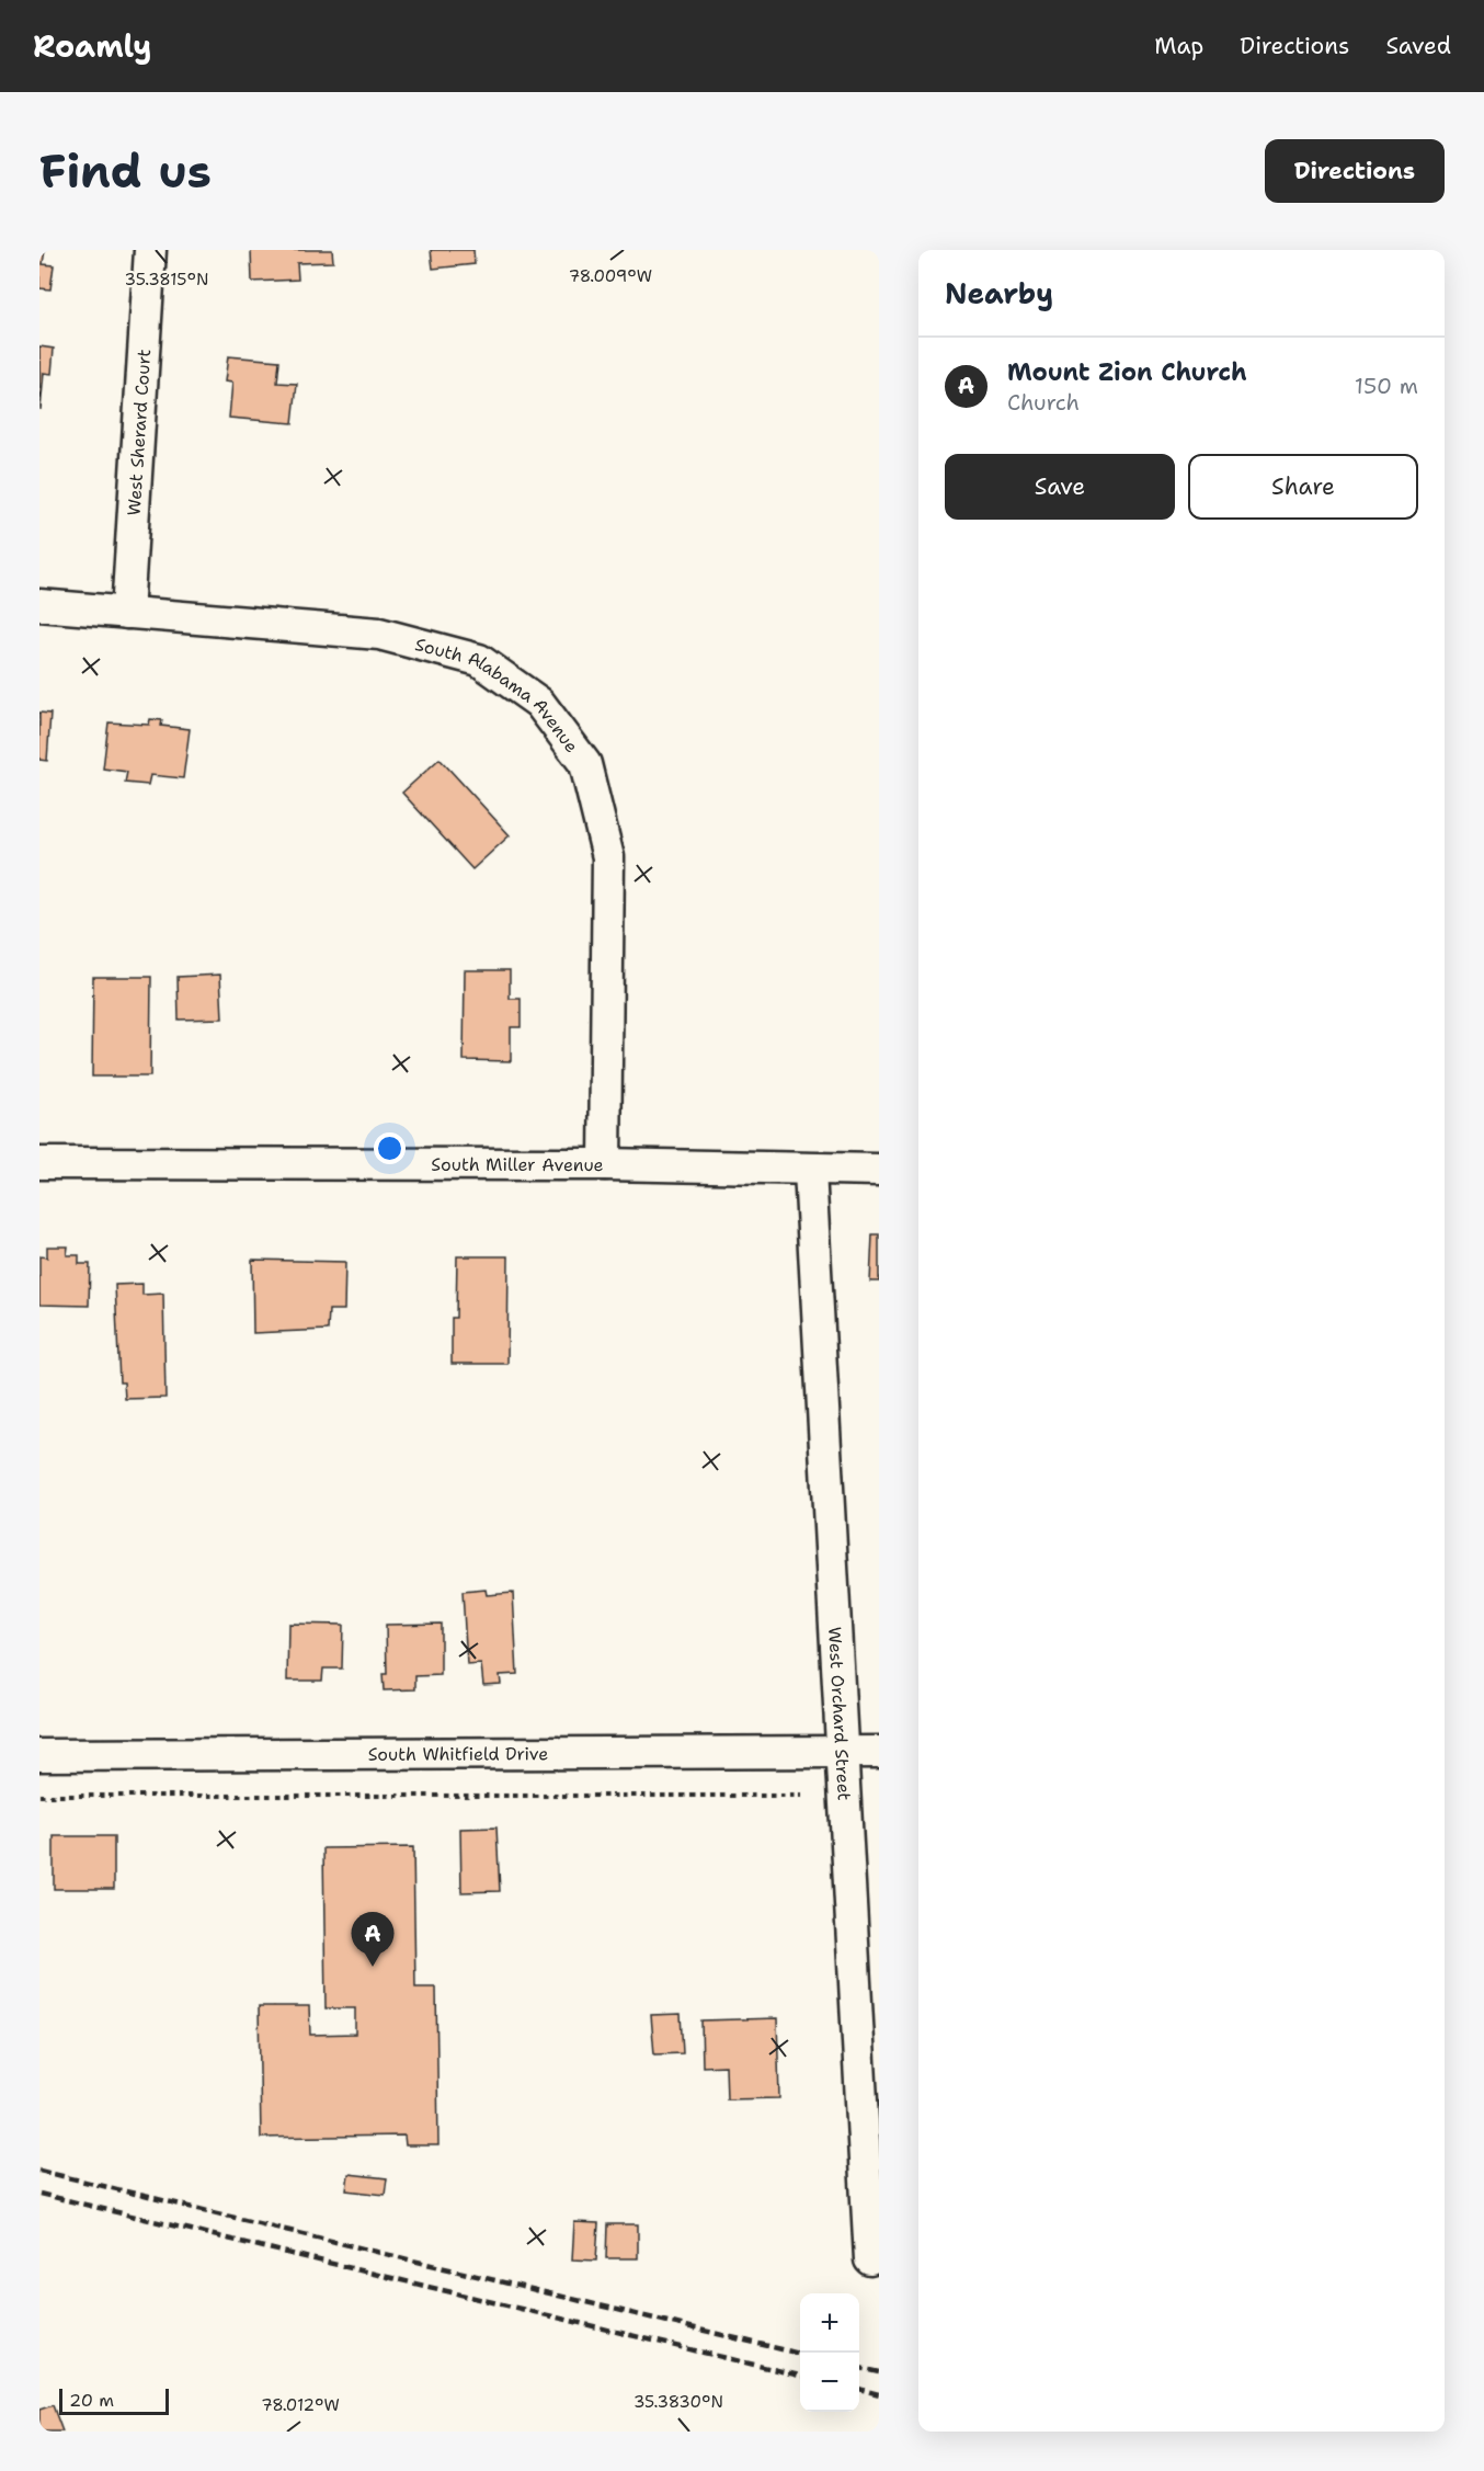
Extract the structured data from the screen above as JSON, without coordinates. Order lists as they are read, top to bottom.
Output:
{
  "streets": {
    "street": [
      "West Sherard Court",
      "South Alabama Avenue",
      "South Miller Avenue",
      "West Orchard Street",
      "South Whitfield Drive"
    ]
  },
  "crossings": [
    ["West Sherard Court", "South Alabama Avenue"],
    ["South Alabama Avenue", "South Miller Avenue"],
    ["South Miller Avenue", "West Orchard Street"],
    ["West Orchard Street", "South Whitfield Drive"]
  ],
  "scale_bar": "20 m",
  "page": {
    "header": "Roamly",
    "nav": ["Map", "Directions", "Saved"],
    "buttons": [
      "Directions",
      ["Save", "Share"]
    ],
    "title": "Find us",
    "heading": "Nearby",
    "list": [
      {
        "mark": "A",
        "name": "Mount Zion Church",
        "note": "Church",
        "value": "150 m"
      }
    ],
    "pins": "A",
    "map_buttons": ["+", "−"],
    "scale": "20 m"
  },
  "coordinates": [
    "78.009°W",
    "35.3815°N",
    "35.3830°N",
    "78.012°W"
  ]
}
